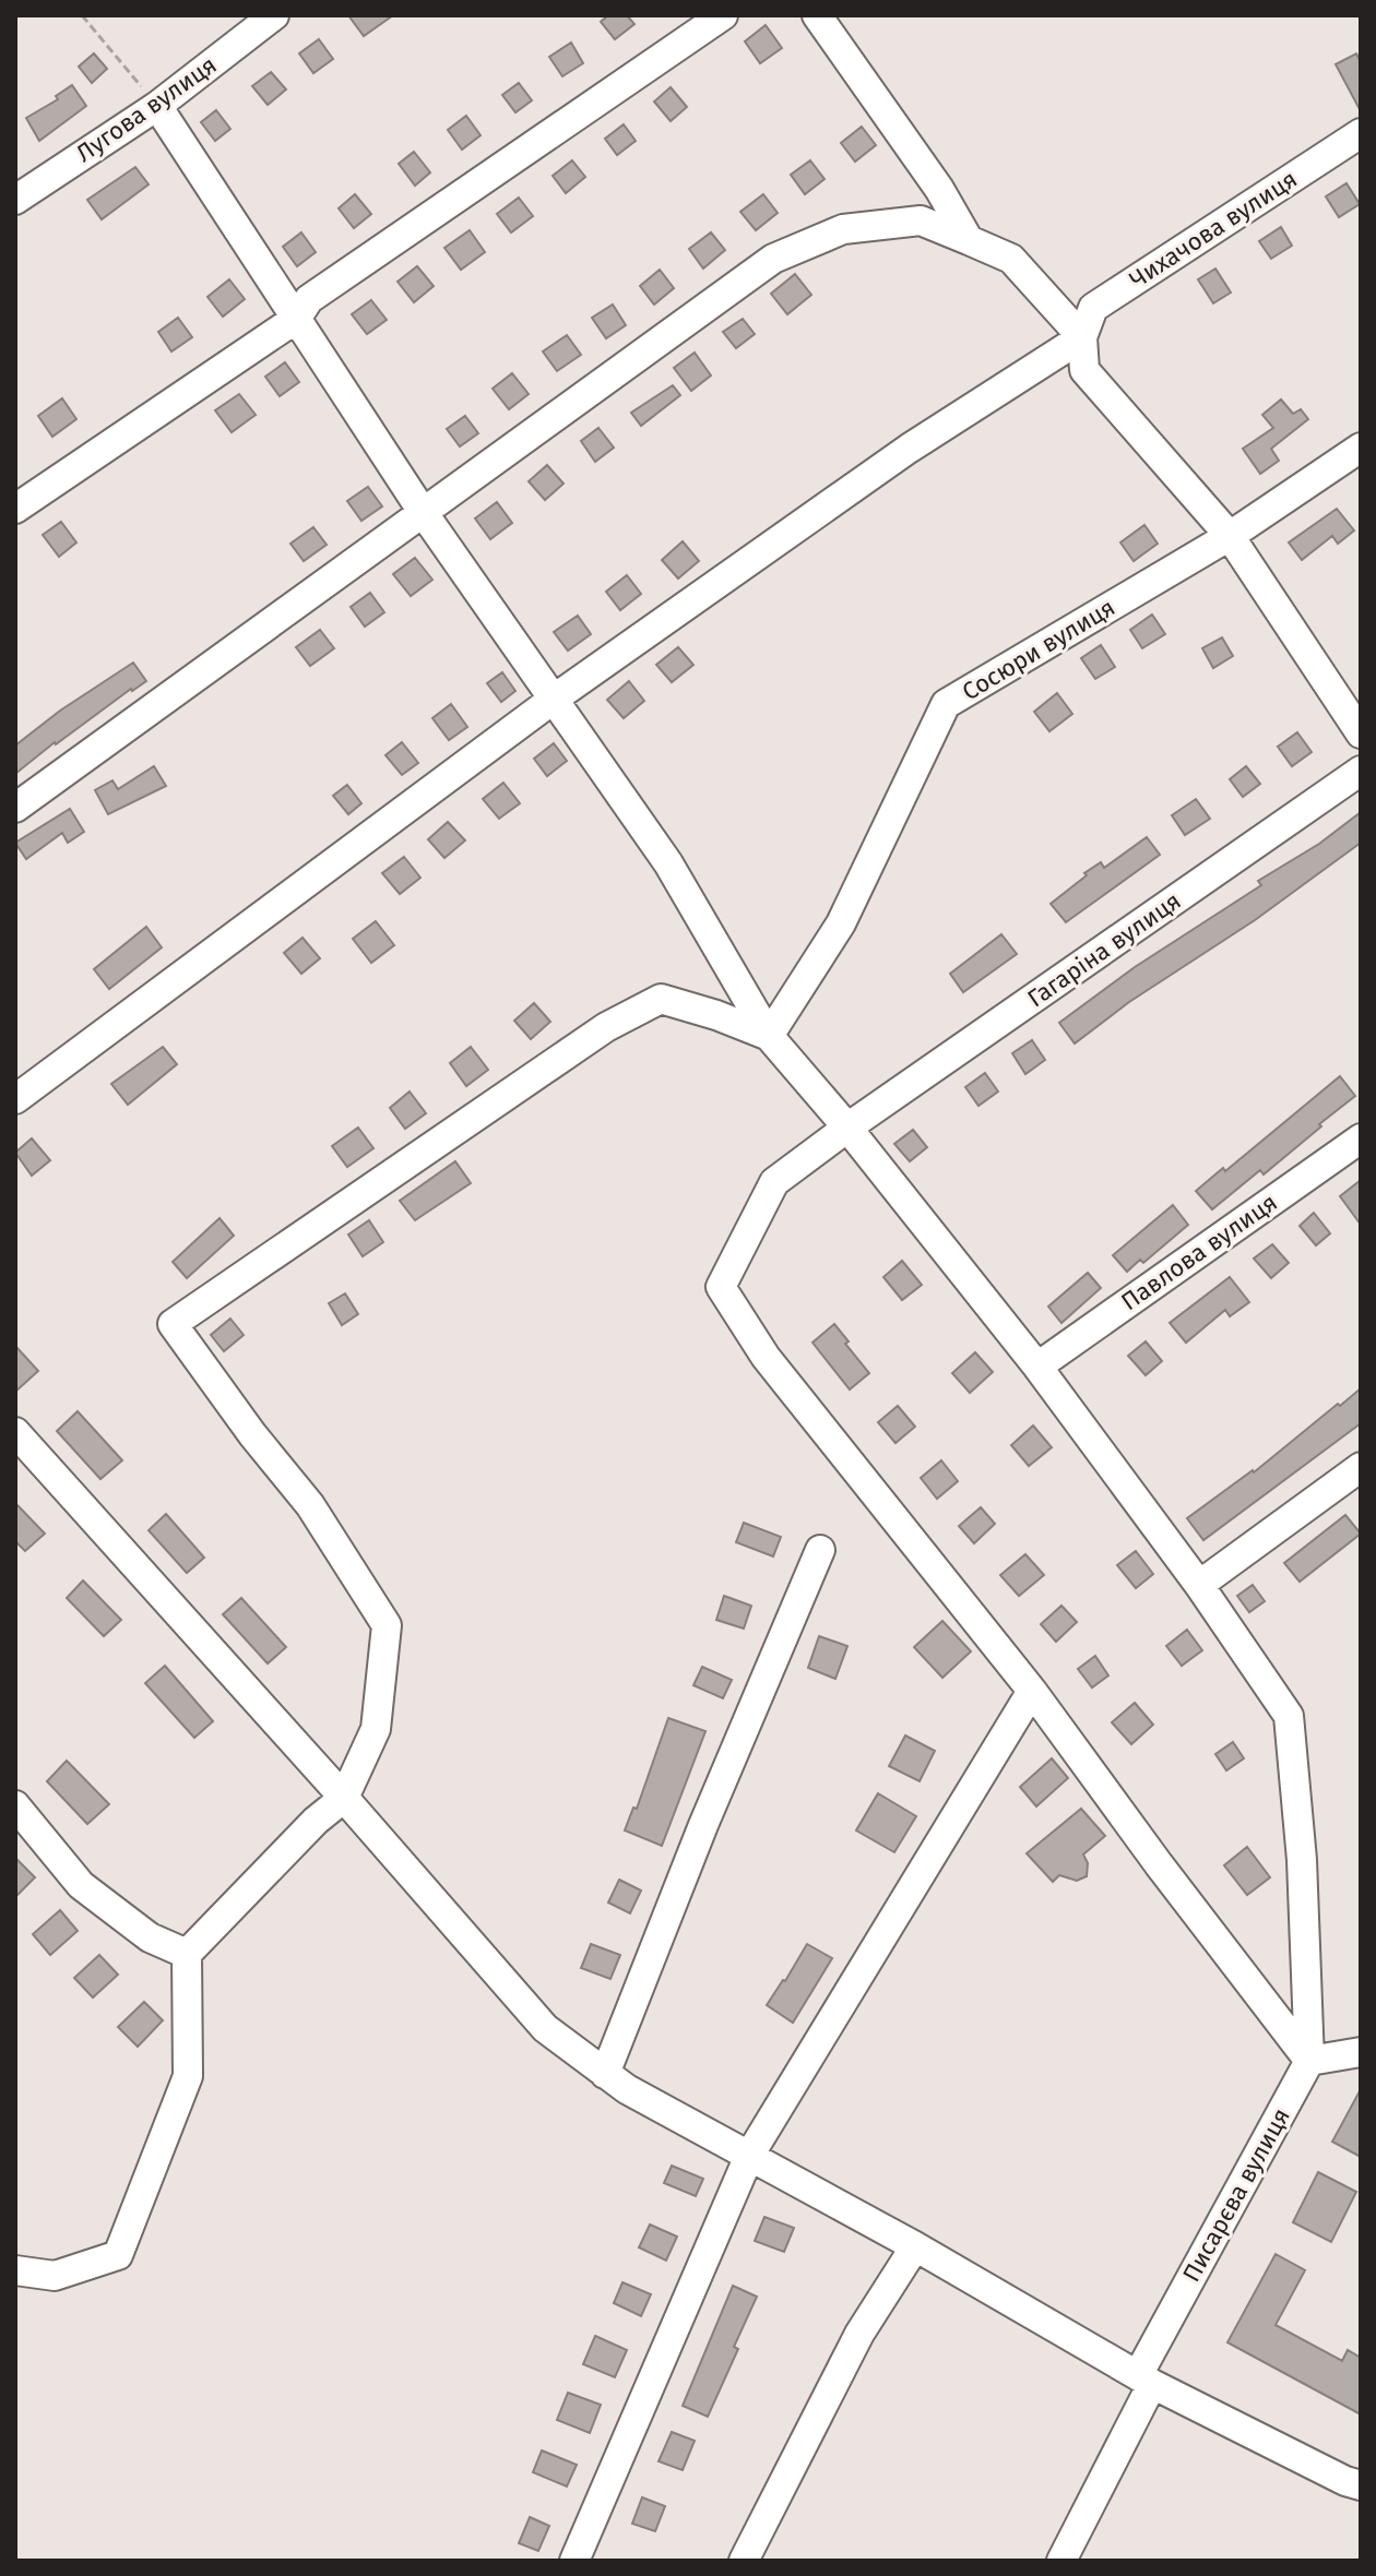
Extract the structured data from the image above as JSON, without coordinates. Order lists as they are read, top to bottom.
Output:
{
  "streets": {
    "street": [
      "Лугова вулиця",
      "Чихачова вулиця",
      "Сосюри вулиця",
      "Гагаріна вулиця",
      "Павлова вулиця",
      "Писарєва вулиця"
    ]
  }
}
